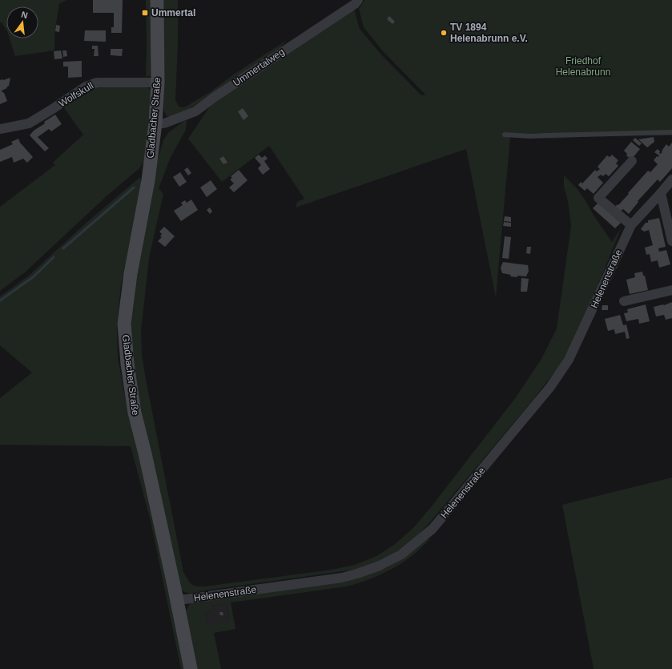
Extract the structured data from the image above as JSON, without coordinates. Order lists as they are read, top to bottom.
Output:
{
  "streets": {
    "main road": ["Gladbacher Straße"],
    "street": ["Ummertalweg", "Wolfskull", "Helenenstraße"]
  },
  "crossings": [
    ["Ummertalweg", "Gladbacher Straße"],
    ["Wolfskull", "Gladbacher Straße"],
    ["Gladbacher Straße", "Helenenstraße"]
  ],
  "parks": ["Friedhof Helenabrunn"],
  "places": {
    "transit": ["Ummertal"],
    "other": ["TV 1894 Helenabrunn e.V."]
  },
  "north": "top"
}
